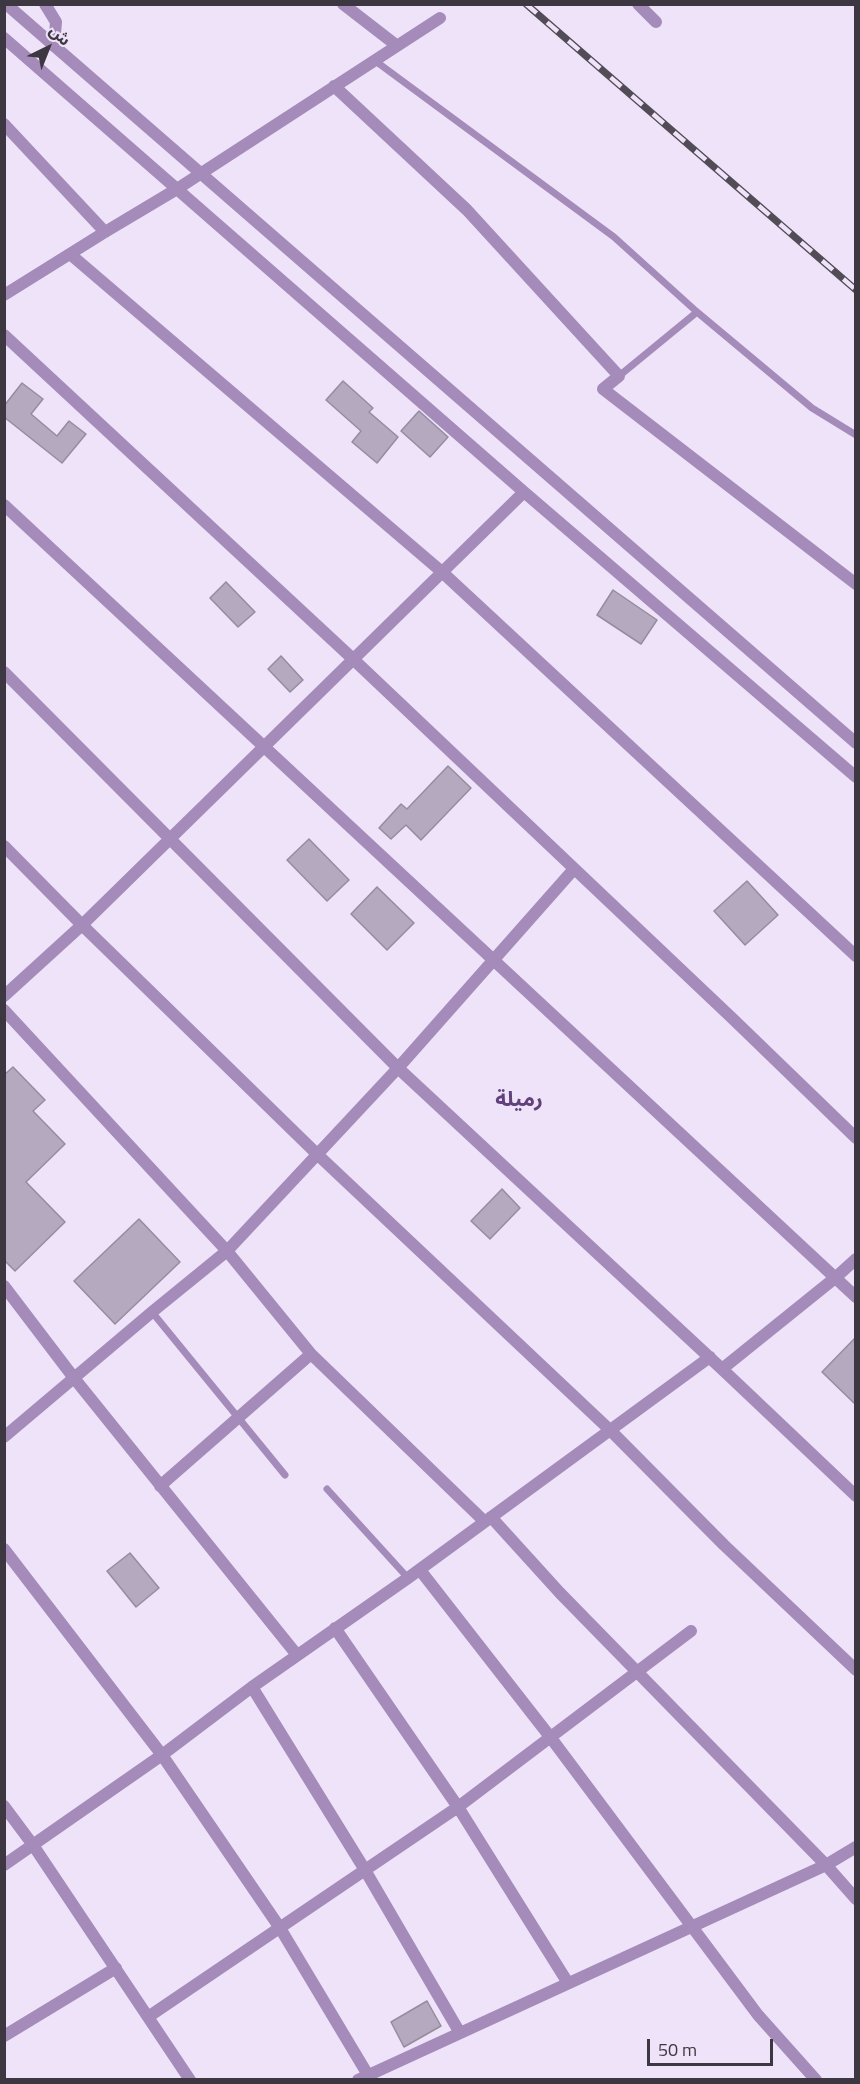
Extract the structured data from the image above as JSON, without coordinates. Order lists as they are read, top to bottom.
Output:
{
  "districts": ["رميلة"],
  "scale_bar": "50 m",
  "north": "top right"
}
